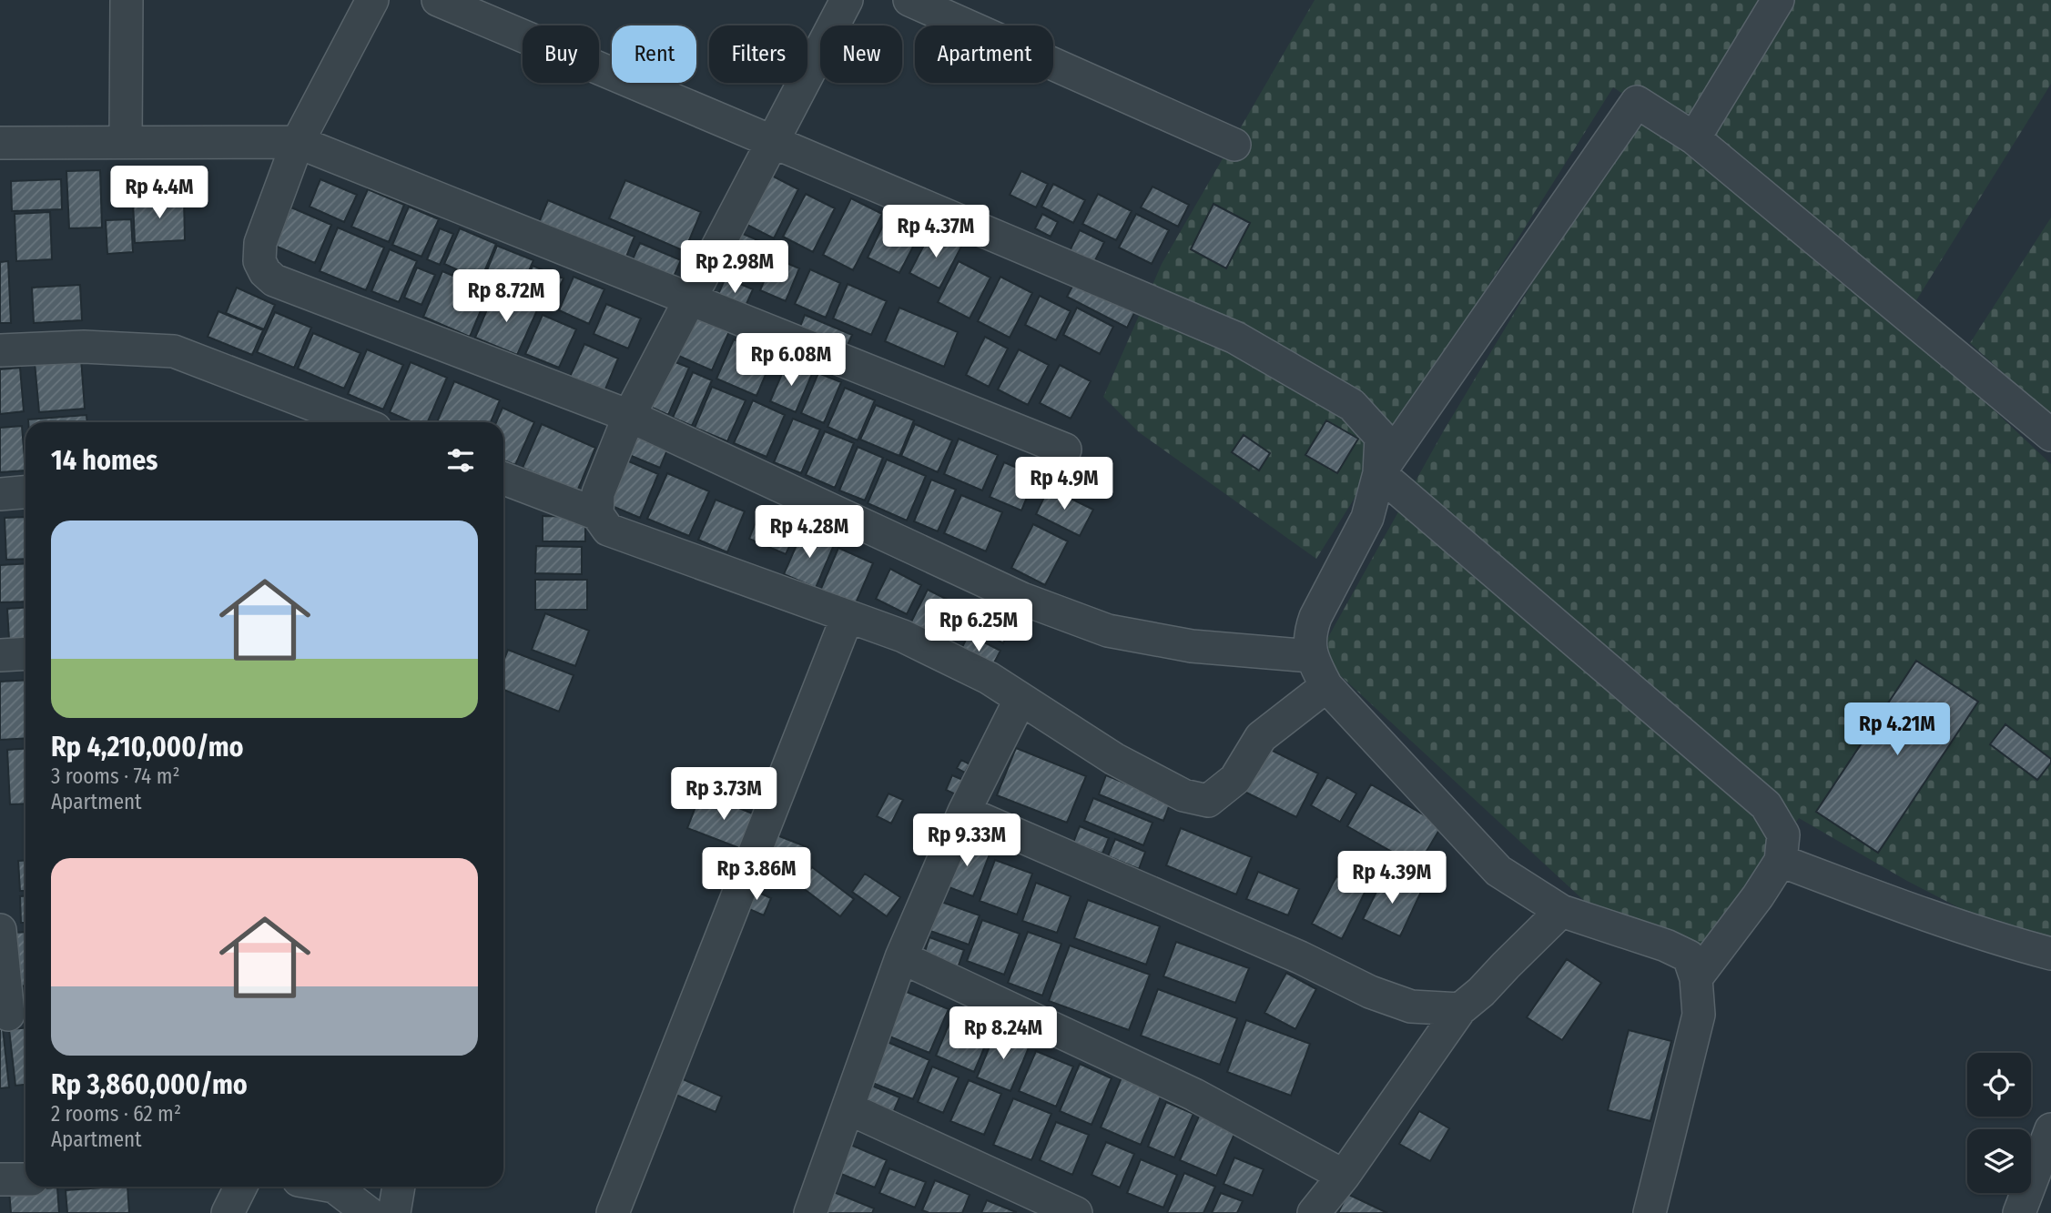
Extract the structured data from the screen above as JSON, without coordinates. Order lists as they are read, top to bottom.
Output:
{
  "page": {
    "chip": [
      "Buy",
      "Rent",
      "Filters",
      "New",
      "Apartment"
    ],
    "price": [
      "Rp 4.4M",
      "Rp 4.37M",
      "Rp 2.98M",
      "Rp 8.72M",
      "Rp 6.08M",
      "Rp 4.9M",
      "Rp 4.28M",
      "Rp 6.25M",
      "Rp 4.21M",
      "Rp 3.73M",
      "Rp 9.33M",
      "Rp 3.86M",
      "Rp 4.39M",
      "Rp 8.24M"
    ],
    "heading": "14 homes",
    "list": [
      {
        "name": "Rp 4,210,000/mo",
        "note": "3 rooms · 74 m² · Apartment"
      },
      {
        "name": "Rp 3,860,000/mo",
        "note": "2 rooms · 62 m² · Apartment"
      }
    ]
  }
}
